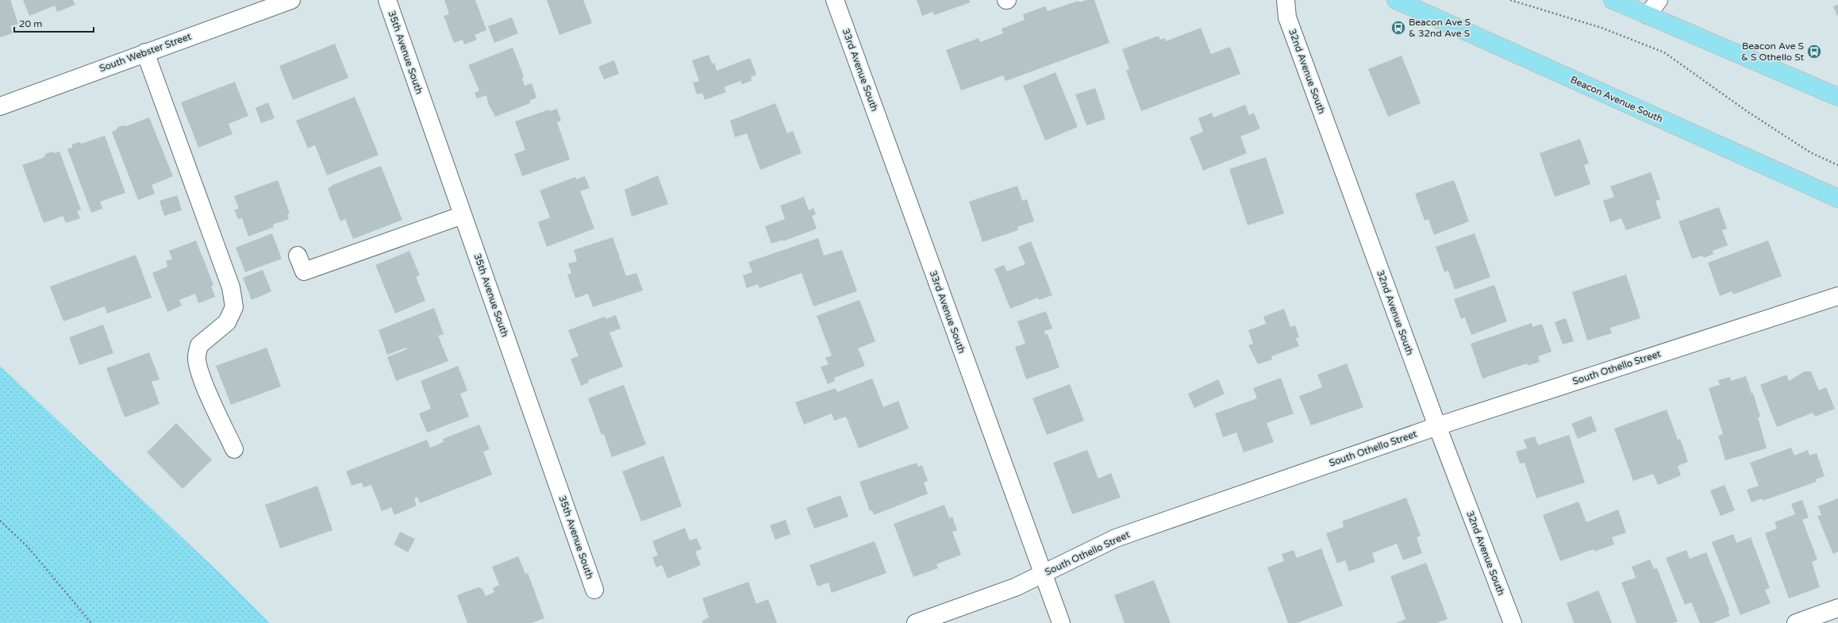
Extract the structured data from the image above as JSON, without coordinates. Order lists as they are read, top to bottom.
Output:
{
  "streets": {
    "main road": ["Beacon Avenue South"],
    "street": [
      "South Webster Street",
      "35th Avenue South",
      "33rd Avenue South",
      "32nd Avenue South",
      "South Othello Street"
    ]
  },
  "crossings": [
    ["33rd Avenue South", "South Othello Street"],
    ["32nd Avenue South", "South Othello Street"]
  ],
  "places": {
    "bus stop": ["Beacon Ave S & 32nd Ave S", "Beacon Ave S & S Othello St"]
  },
  "scale_bar": "20 m"
}
